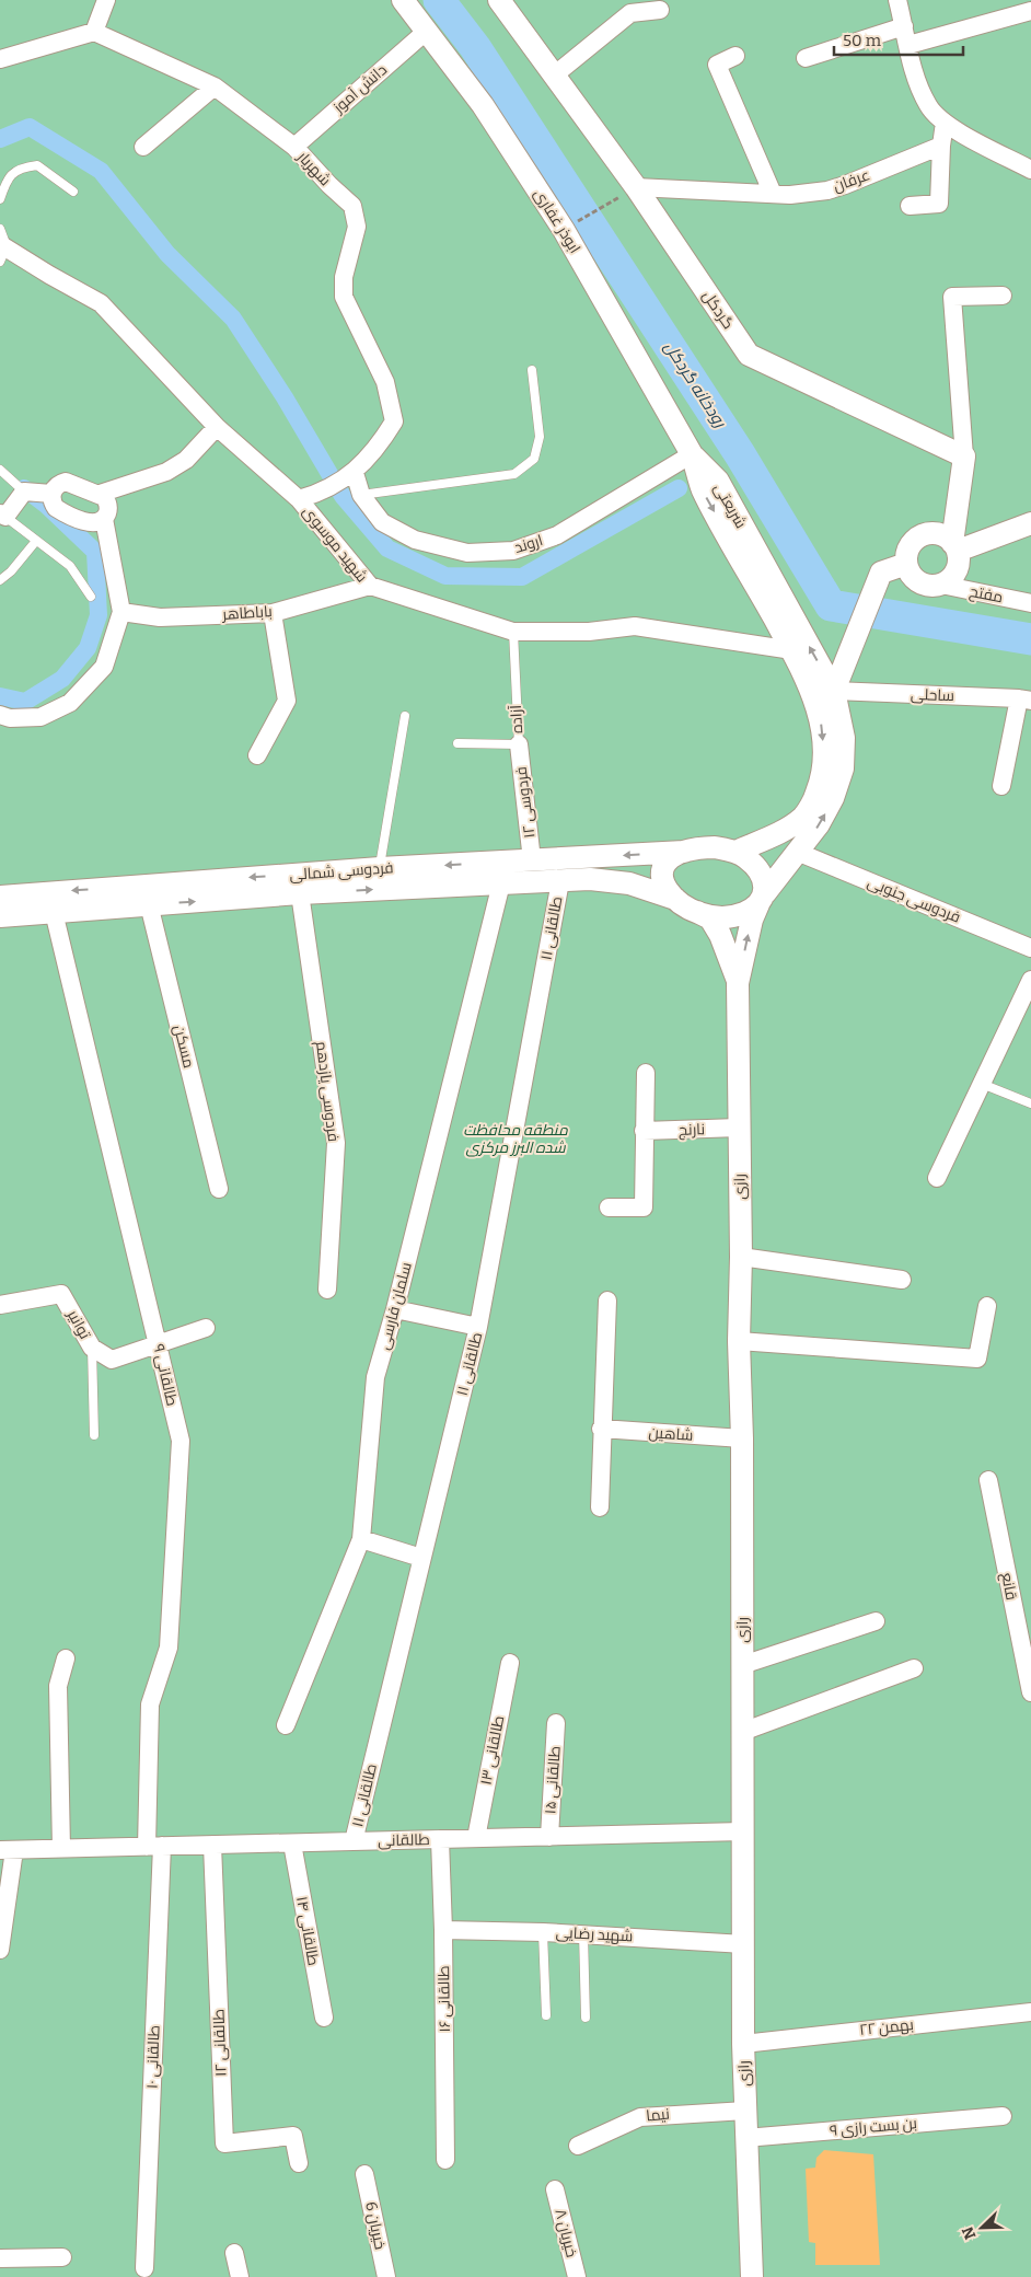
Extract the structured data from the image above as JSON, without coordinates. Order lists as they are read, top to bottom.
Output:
{
  "streets": {
    "street": [
      "دانش آموز",
      "شهریار",
      "عرفان",
      "ابوذر غفاری",
      "گردکل",
      "شریعتی",
      "شهید موسوی",
      "اروند",
      "مفتح",
      "باباطاهر",
      "ساحلی",
      "فردوسی ۱۲",
      "فردوسی شمالی",
      "فردوسی جنوبی",
      "طالقانی ۱۱",
      "مسکن",
      "فردوسی یازدهم",
      "نارنج",
      "رازی",
      "سلمان فارسی",
      "توانیر",
      "طالقانی ۹",
      "شاهین",
      "قانع",
      "طالقانی ۱۳",
      "طالقانی ۱۵",
      "طالقانی",
      "طالقانی ۱۴",
      "شهید رضایی",
      "طالقانی ۱۶",
      "۲۲ بهمن",
      "طالقانی ۱۲",
      "طالقانی ۱۰",
      "نیما",
      "بن بست رازی ۹",
      "خیریان 6",
      "خیریان ۸"
    ],
    "lane": ["آزاده"]
  },
  "crossings": [
    ["دانش آموز", "شهریار"],
    ["دانش آموز", "ابوذر غفاری"],
    ["شهریار", "شهید موسوی"],
    ["شهریار", "اروند"],
    ["عرفان", "گردکل"],
    ["ابوذر غفاری", "شریعتی"],
    ["ابوذر غفاری", "اروند"],
    ["شریعتی", "شهید موسوی"],
    ["شریعتی", "اروند"],
    ["شریعتی", "ساحلی"],
    ["شریعتی", "فردوسی شمالی"],
    ["شریعتی", "فردوسی جنوبی"],
    ["شهید موسوی", "باباطاهر"],
    ["شهید موسوی", "آزاده"],
    ["آزاده", "فردوسی ۱۲"],
    ["فردوسی ۱۲", "فردوسی شمالی"],
    ["فردوسی شمالی", "طالقانی ۱۱"],
    ["فردوسی شمالی", "مسکن"],
    ["فردوسی شمالی", "فردوسی یازدهم"],
    ["فردوسی شمالی", "سلمان فارسی"],
    ["فردوسی شمالی", "طالقانی ۹"],
    ["طالقانی ۱۱", "طالقانی"],
    ["نارنج", "رازی"],
    ["رازی", "شاهین"],
    ["رازی", "طالقانی"],
    ["رازی", "شهید رضایی"],
    ["رازی", "۲۲ بهمن"],
    ["رازی", "نیما"],
    ["رازی", "بن بست رازی ۹"],
    ["توانیر", "طالقانی ۹"],
    ["طالقانی ۹", "طالقانی"],
    ["طالقانی ۹", "طالقانی ۱۰"],
    ["طالقانی ۱۳", "طالقانی"],
    ["طالقانی ۱۵", "طالقانی"],
    ["طالقانی", "طالقانی ۱۴"],
    ["طالقانی", "طالقانی ۱۶"],
    ["طالقانی", "طالقانی ۱۲"],
    ["طالقانی", "طالقانی ۱۰"],
    ["شهید رضایی", "طالقانی ۱۶"]
  ],
  "water": ["رودخانه گردکل"],
  "parks": ["منطقه محافظت شده البرز مرکزی"],
  "scale_bar": "50 m",
  "north": "bottom left"
}
